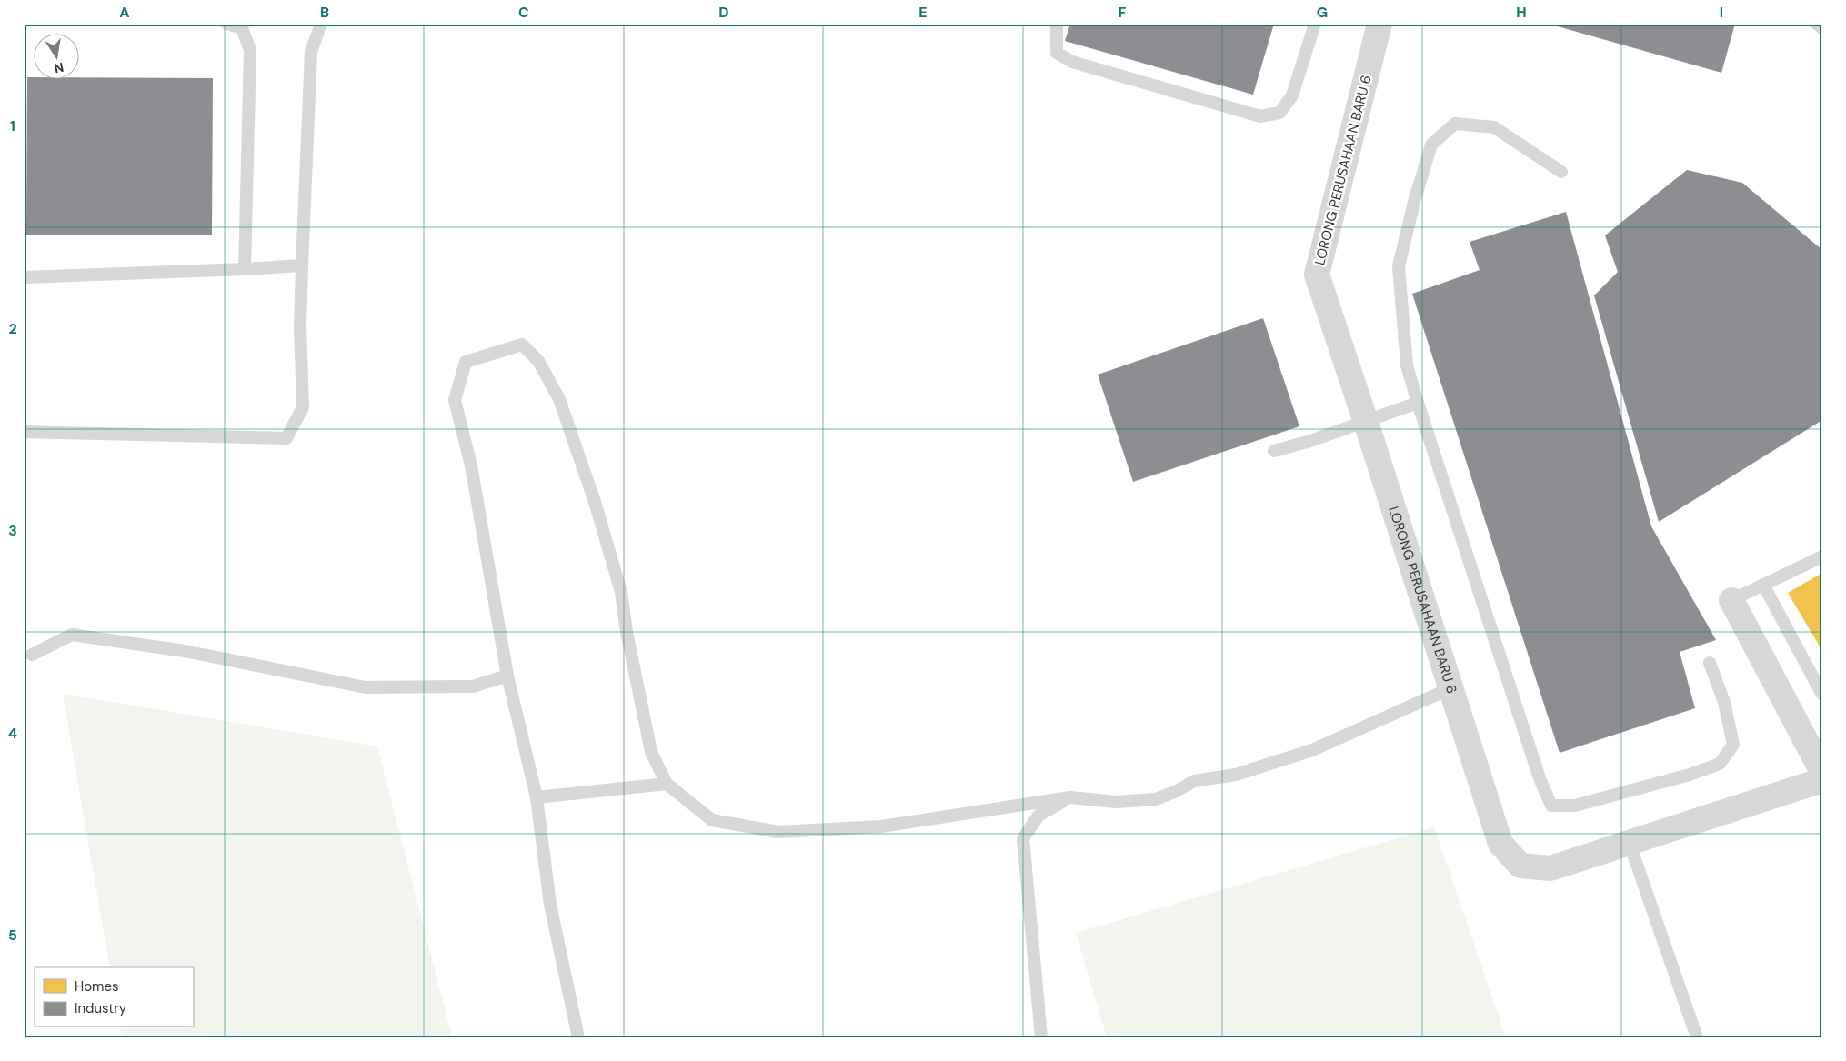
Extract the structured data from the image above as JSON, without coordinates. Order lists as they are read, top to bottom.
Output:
{
  "streets": {
    "street": ["LORONG PERUSAHAAN BARU 6"]
  },
  "legend": ["Homes", "Industry"],
  "north": "bottom",
  "grid": {
    "columns": [
      "A",
      "B",
      "C",
      "D",
      "E",
      "F",
      "G",
      "H",
      "I"
    ],
    "rows": [
      "1",
      "2",
      "3",
      "4",
      "5"
    ]
  }
}
